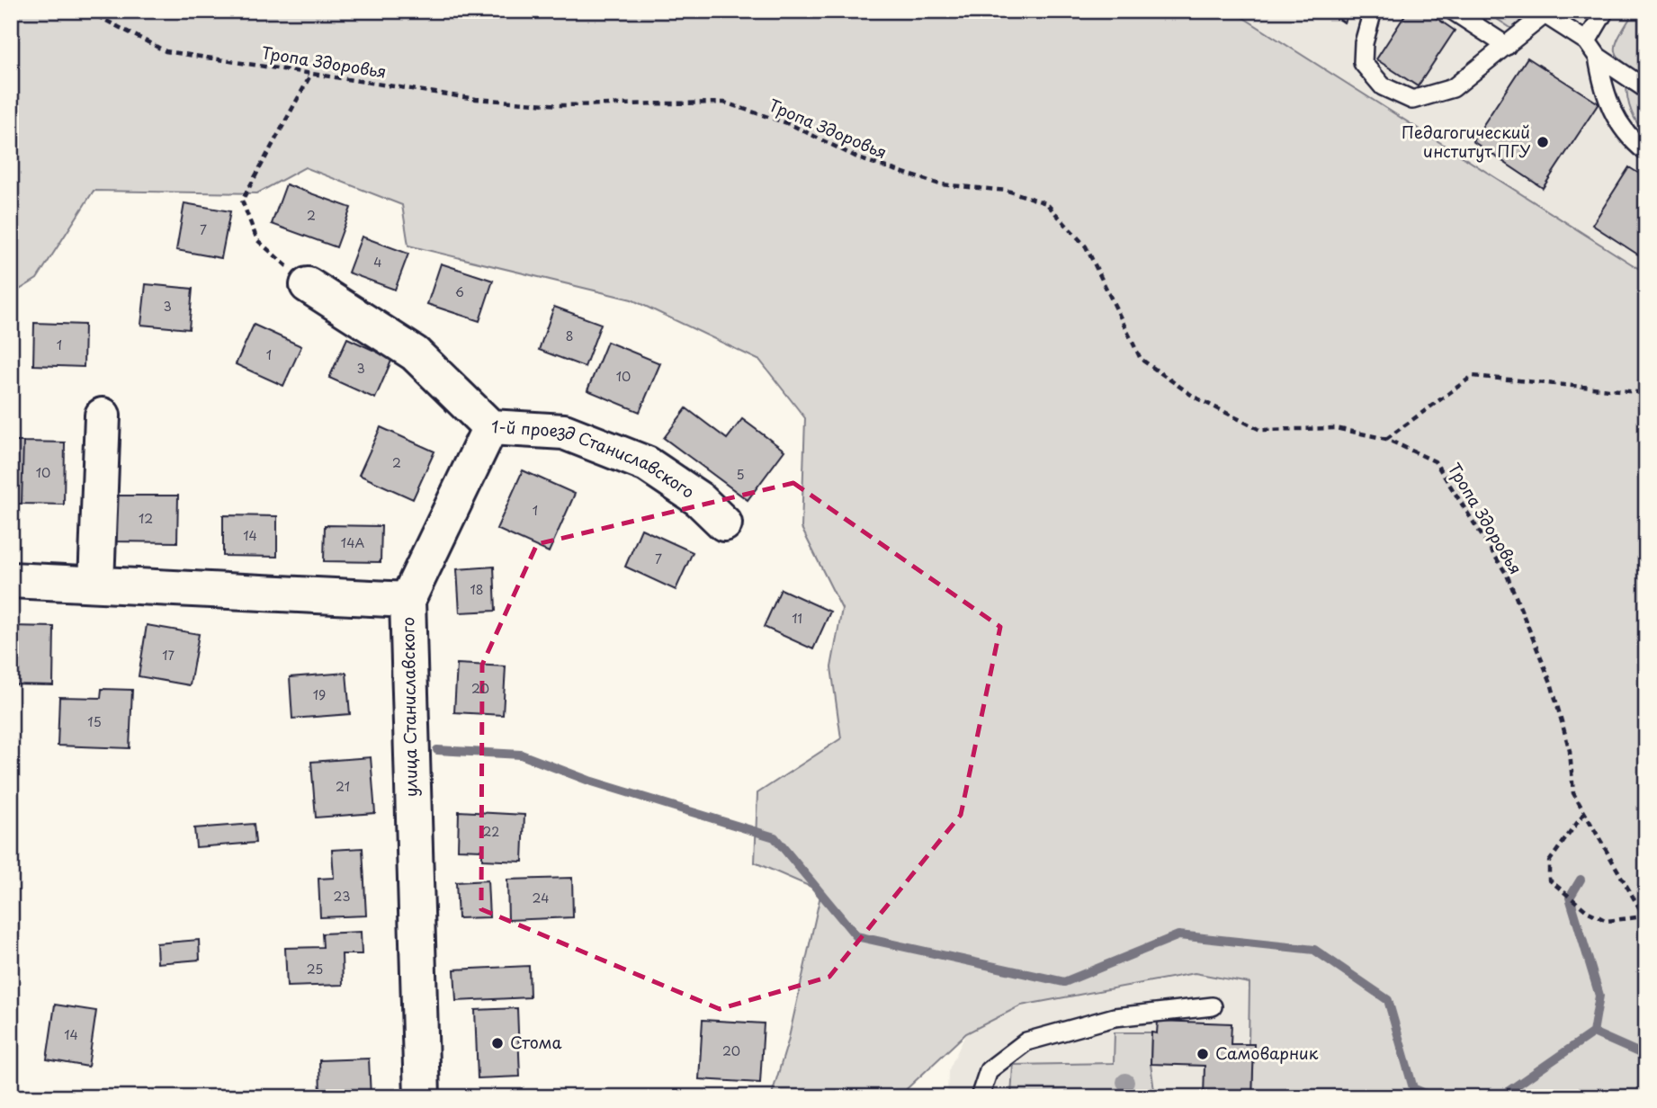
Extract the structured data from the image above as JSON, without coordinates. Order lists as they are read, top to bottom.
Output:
{
  "streets": {
    "street": ["1-й проезд Станиславского", "улица Станиславского"],
    "path": ["Тропа Здоровья"]
  },
  "places": ["Педагогический институт ПГУ", "Стома", "Самоварник"],
  "house_numbers": [
    "2",
    "7",
    "4",
    "6",
    "3",
    "8",
    "1",
    "1",
    "3",
    "10",
    "2",
    "10",
    "5",
    "1",
    "12",
    "14",
    "14А",
    "7",
    "18",
    "11",
    "17",
    "20",
    "19",
    "15",
    "21",
    "22",
    "23",
    "24",
    "25",
    "14",
    "20"
  ]
}
